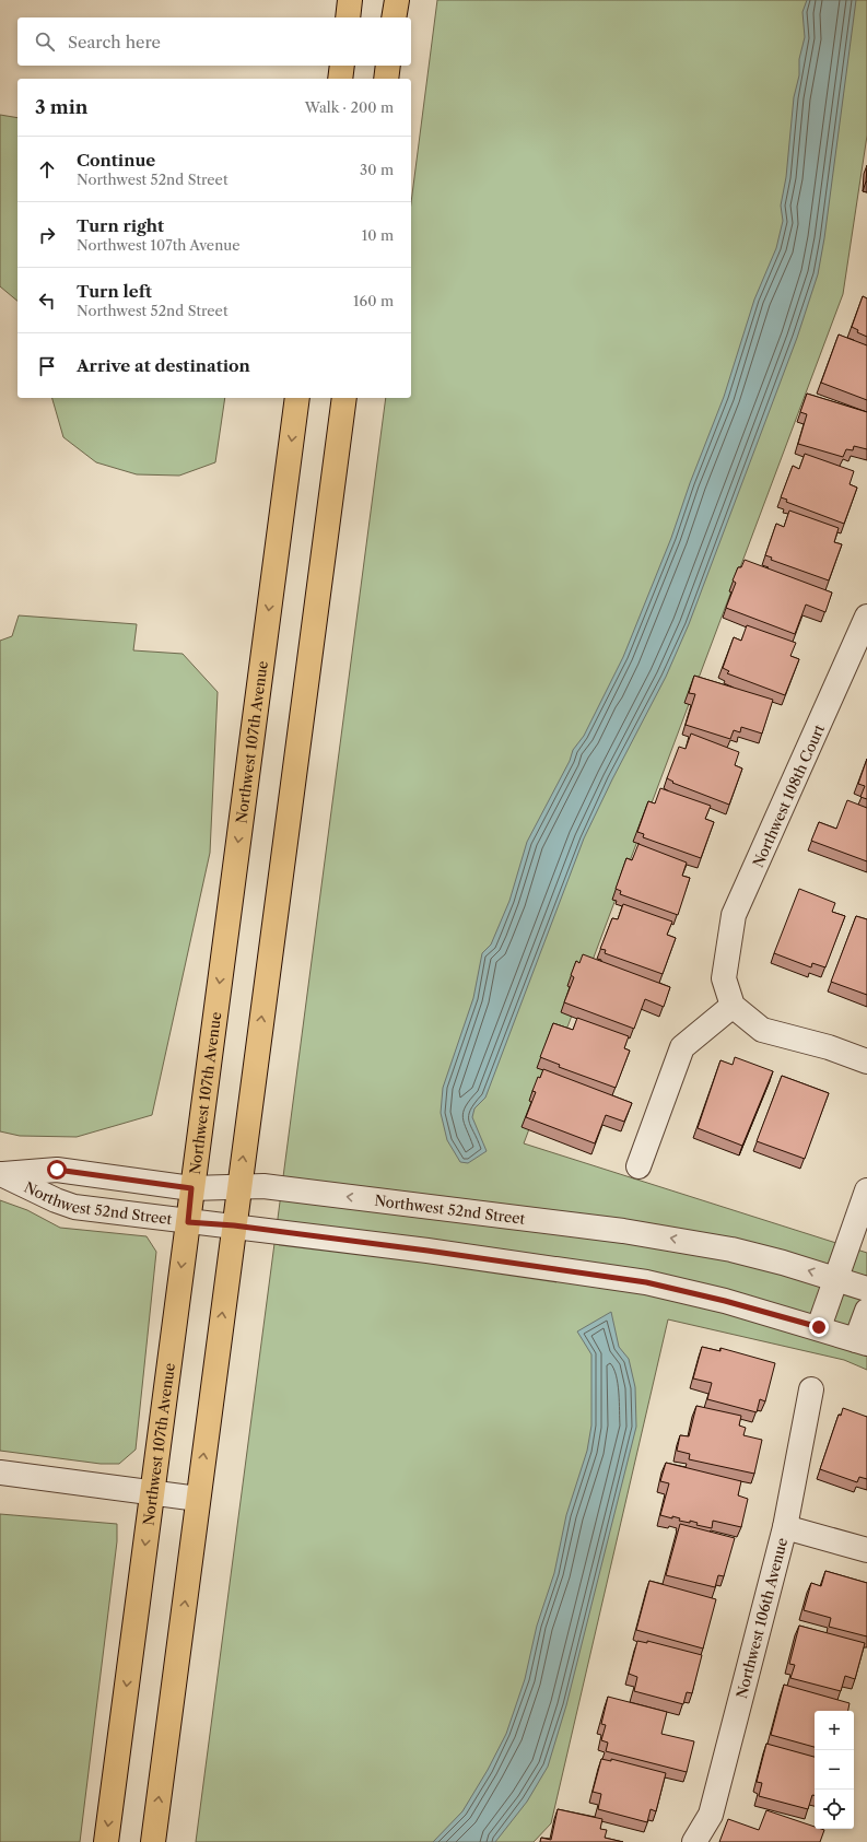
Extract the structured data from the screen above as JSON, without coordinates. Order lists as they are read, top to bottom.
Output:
{
  "streets": {
    "main road": ["Northwest 107th Avenue"],
    "street": ["Northwest 108th Court", "Northwest 52nd Street", "Northwest 106th Avenue"]
  },
  "crossings": [
    ["Northwest 107th Avenue", "Northwest 52nd Street"]
  ],
  "page": {
    "search": "Search here",
    "heading": ["3 min", "Walk · 200 m"],
    "list": [
      ["Continue", "Northwest 52nd Street", "30 m"],
      ["Turn right", "Northwest 107th Avenue", "10 m"],
      ["Turn left", "Northwest 52nd Street", "160 m"],
      "Arrive at destination"
    ],
    "map_buttons": ["+", "−"]
  }
}
